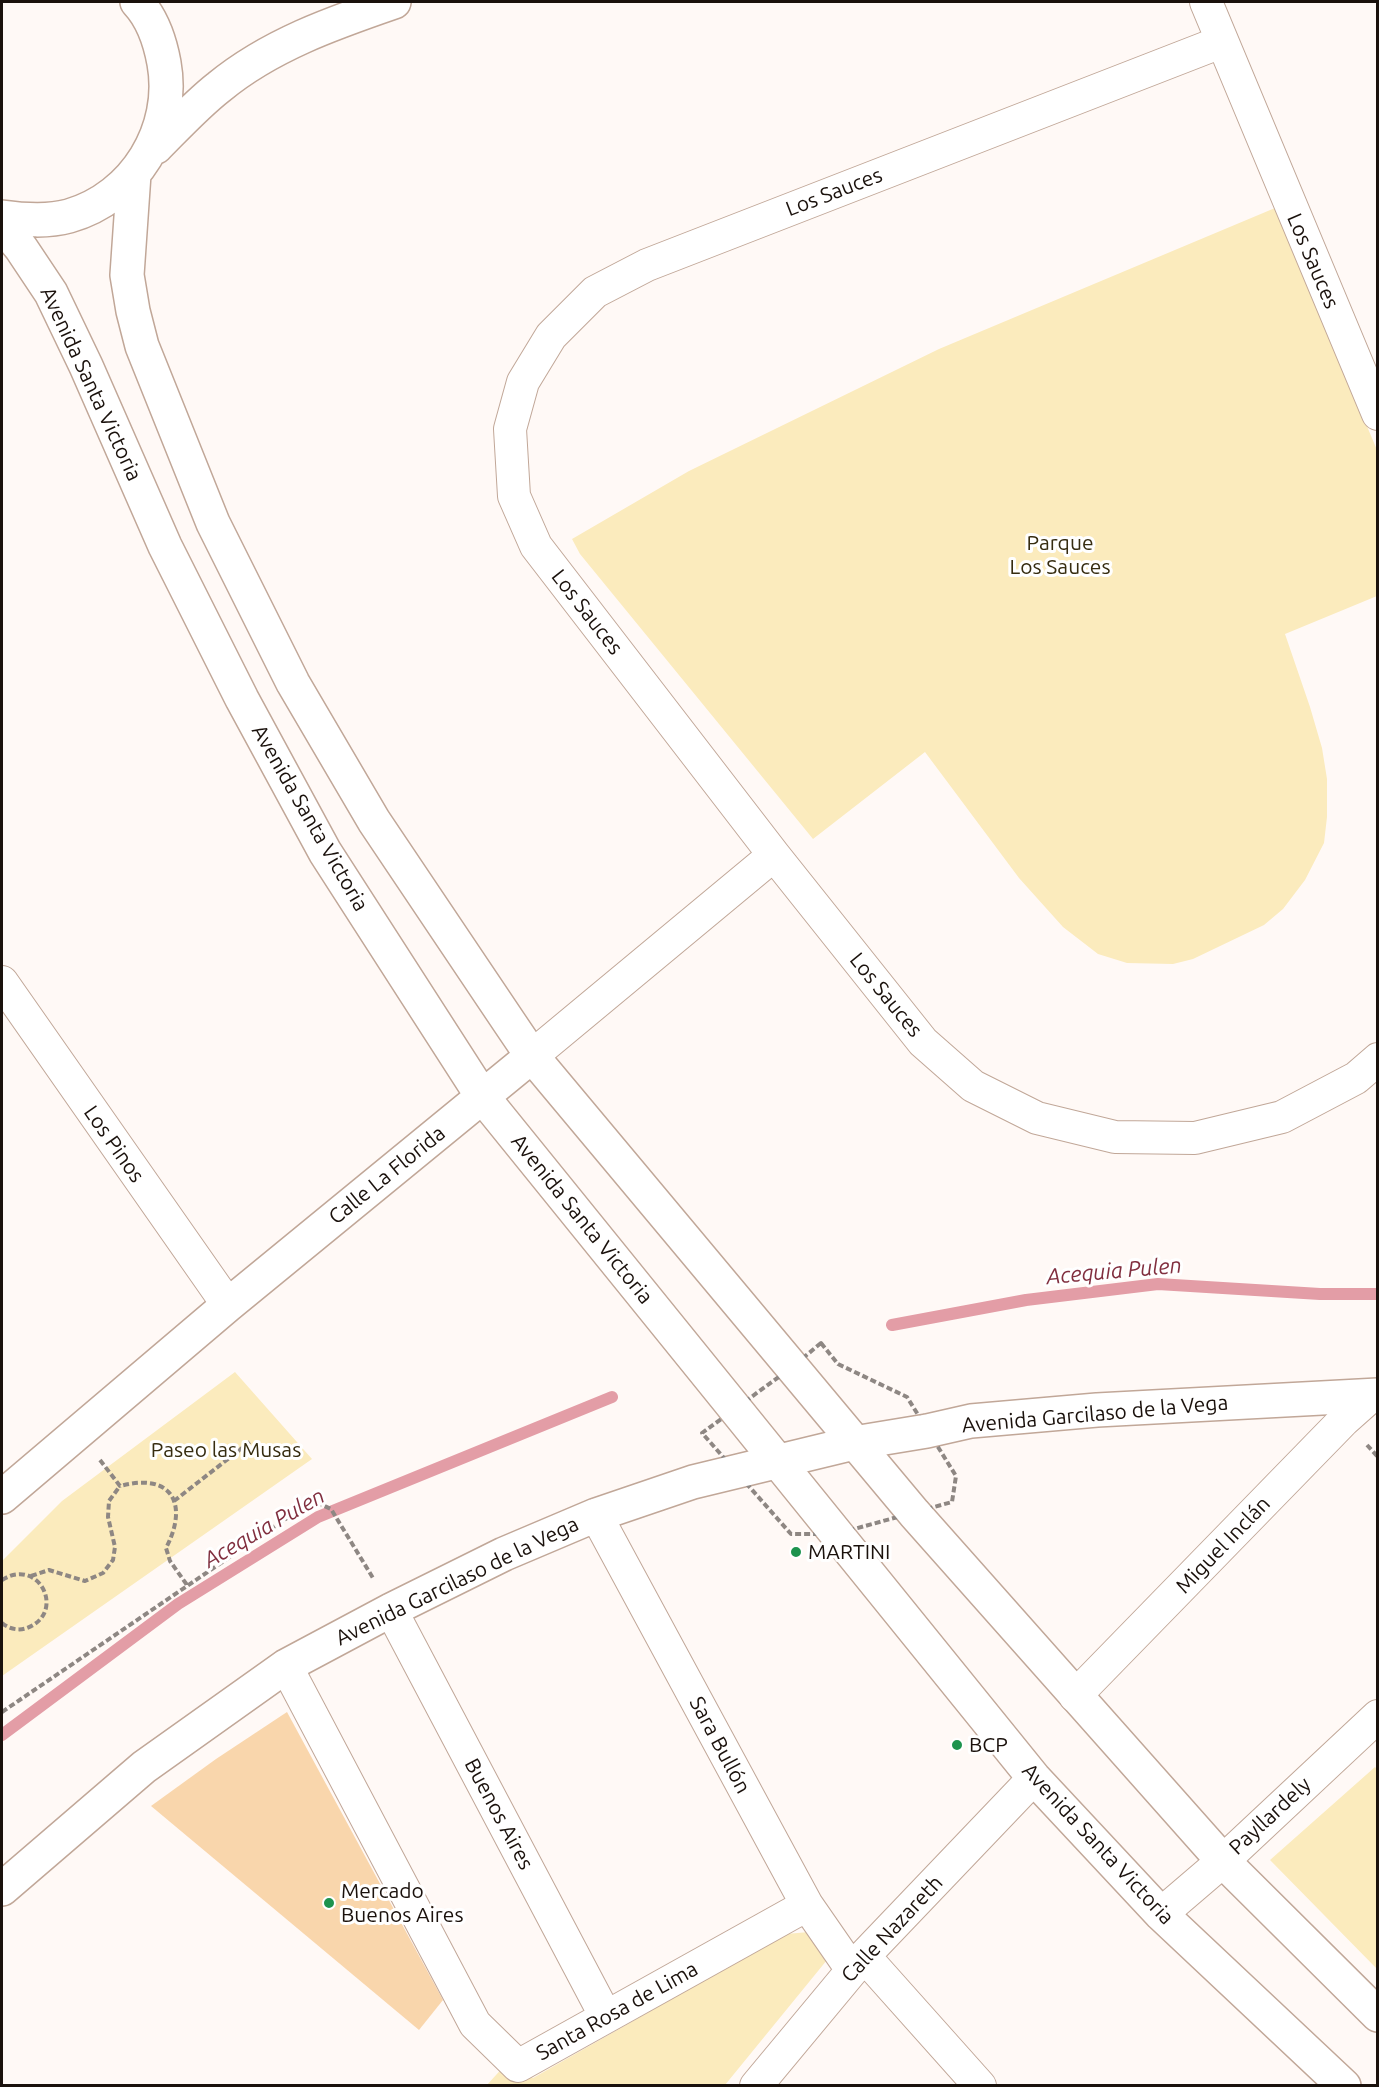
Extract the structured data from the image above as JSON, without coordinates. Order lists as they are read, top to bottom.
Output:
{
  "streets": {
    "main road": ["Avenida Santa Victoria", "Calle La Florida", "Avenida Garcilaso de la Vega"],
    "street": [
      "Los Sauces",
      "Los Pinos",
      "Miguel Inclán",
      "Sara Bullón",
      "Buenos Aires",
      "Payllardely",
      "Calle Nazareth",
      "Santa Rosa de Lima"
    ]
  },
  "crossings": [
    ["Los Sauces", "Calle La Florida"],
    ["Avenida Santa Victoria", "Calle La Florida"],
    ["Avenida Santa Victoria", "Avenida Garcilaso de la Vega"],
    ["Avenida Santa Victoria", "Payllardely"],
    ["Avenida Santa Victoria", "Calle Nazareth"],
    ["Los Pinos", "Calle La Florida"],
    ["Avenida Garcilaso de la Vega", "Miguel Inclán"],
    ["Avenida Garcilaso de la Vega", "Sara Bullón"],
    ["Avenida Garcilaso de la Vega", "Buenos Aires"],
    ["Avenida Garcilaso de la Vega", "Santa Rosa de Lima"],
    ["Sara Bullón", "Calle Nazareth"],
    ["Sara Bullón", "Santa Rosa de Lima"],
    ["Buenos Aires", "Santa Rosa de Lima"]
  ],
  "water": ["Acequia Pulen"],
  "parks": ["Parque Los Sauces", "Paseo las Musas"],
  "places": ["MARTINI", "BCP", "Mercado Buenos Aires"]
}
